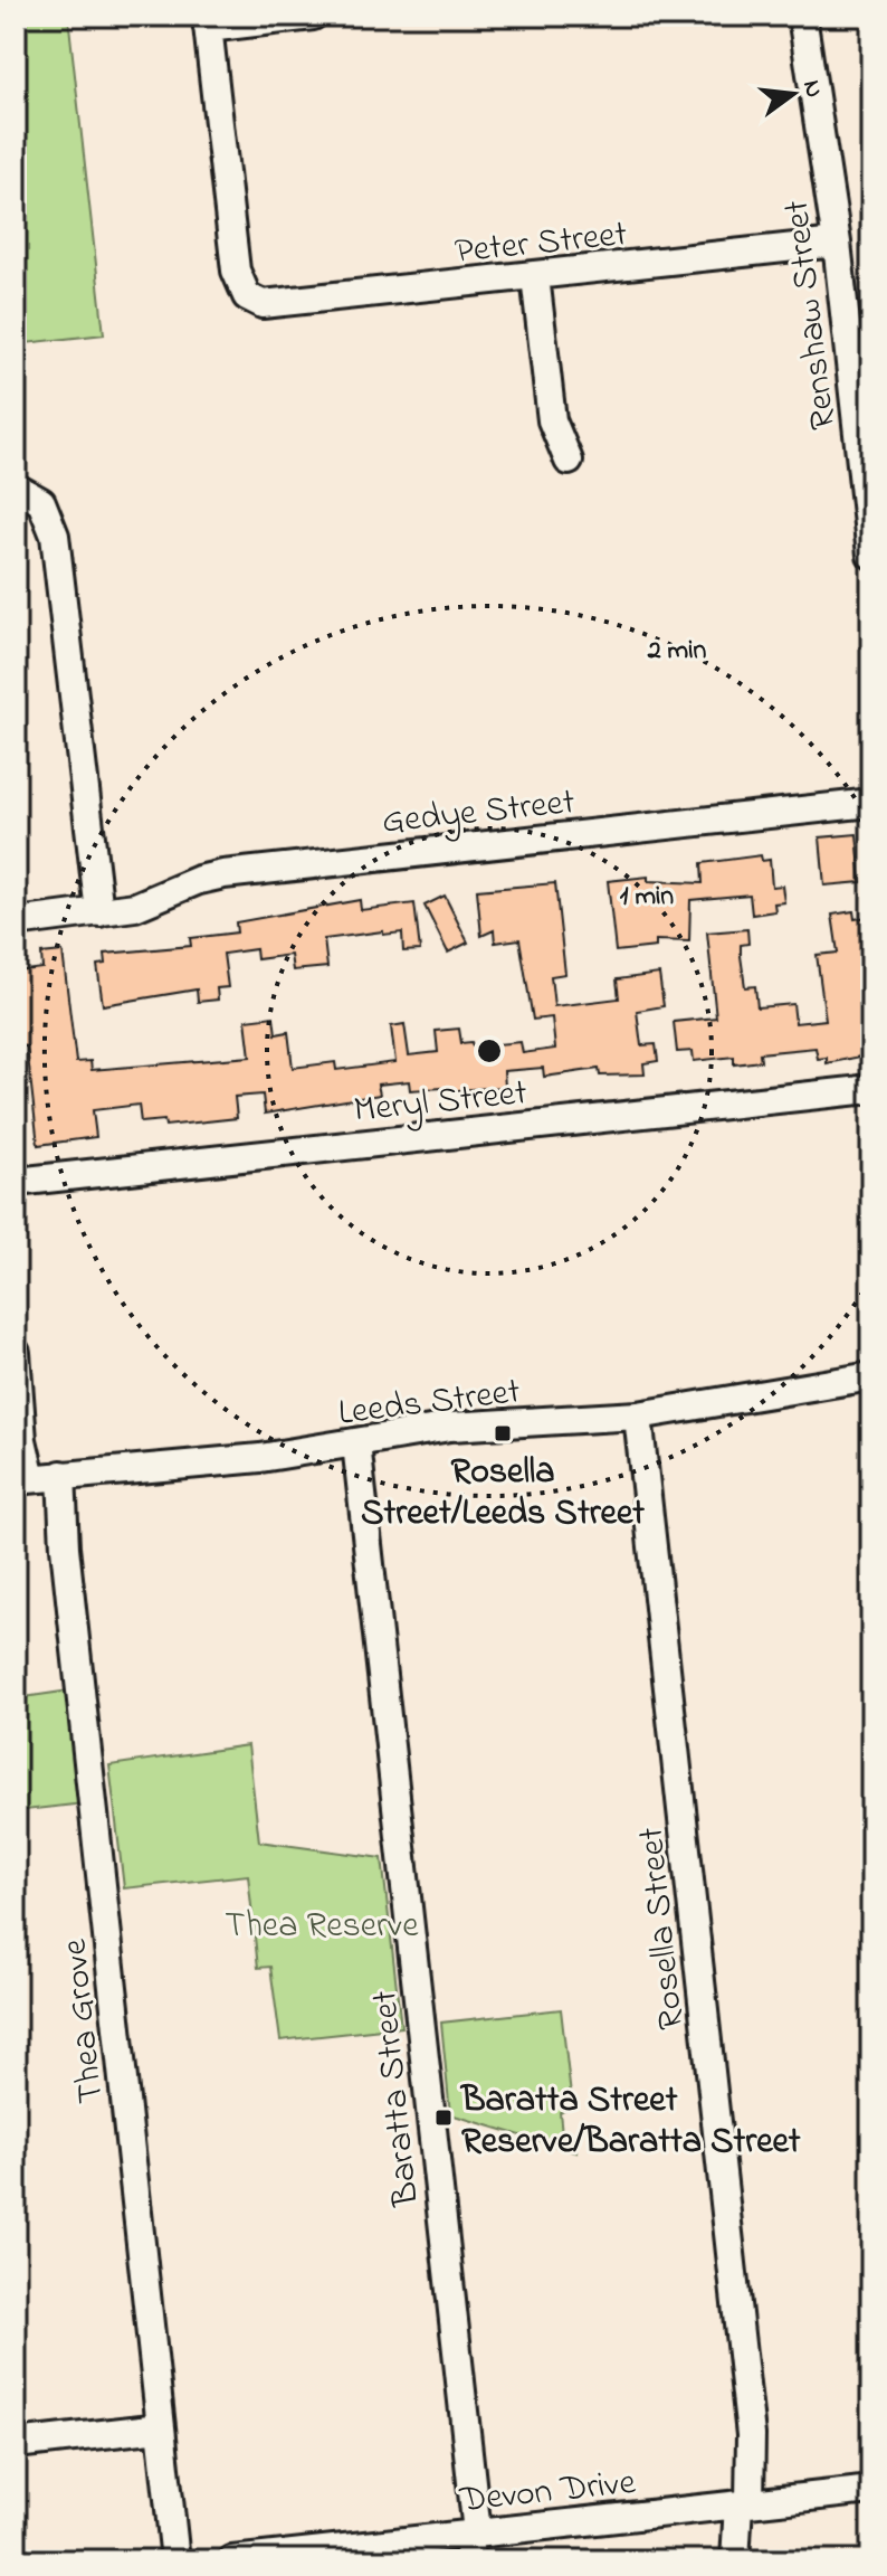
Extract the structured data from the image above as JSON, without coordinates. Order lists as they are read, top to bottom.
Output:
{
  "streets": {
    "street": [
      "Peter Street",
      "Renshaw Street",
      "Gedye Street",
      "Meryl Street",
      "Leeds Street",
      "Rosella Street",
      "Thea Grove",
      "Baratta Street",
      "Devon Drive"
    ]
  },
  "crossings": [
    ["Peter Street", "Renshaw Street"],
    ["Leeds Street", "Rosella Street"],
    ["Leeds Street", "Thea Grove"],
    ["Leeds Street", "Baratta Street"],
    ["Rosella Street", "Devon Drive"],
    ["Baratta Street", "Devon Drive"]
  ],
  "parks": ["Thea Reserve"],
  "places": {
    "transit": ["Rosella Street/Leeds Street", "Baratta Street Reserve/Baratta Street"]
  },
  "north": "right",
  "rings": ["2 min", "1 min"]
}
